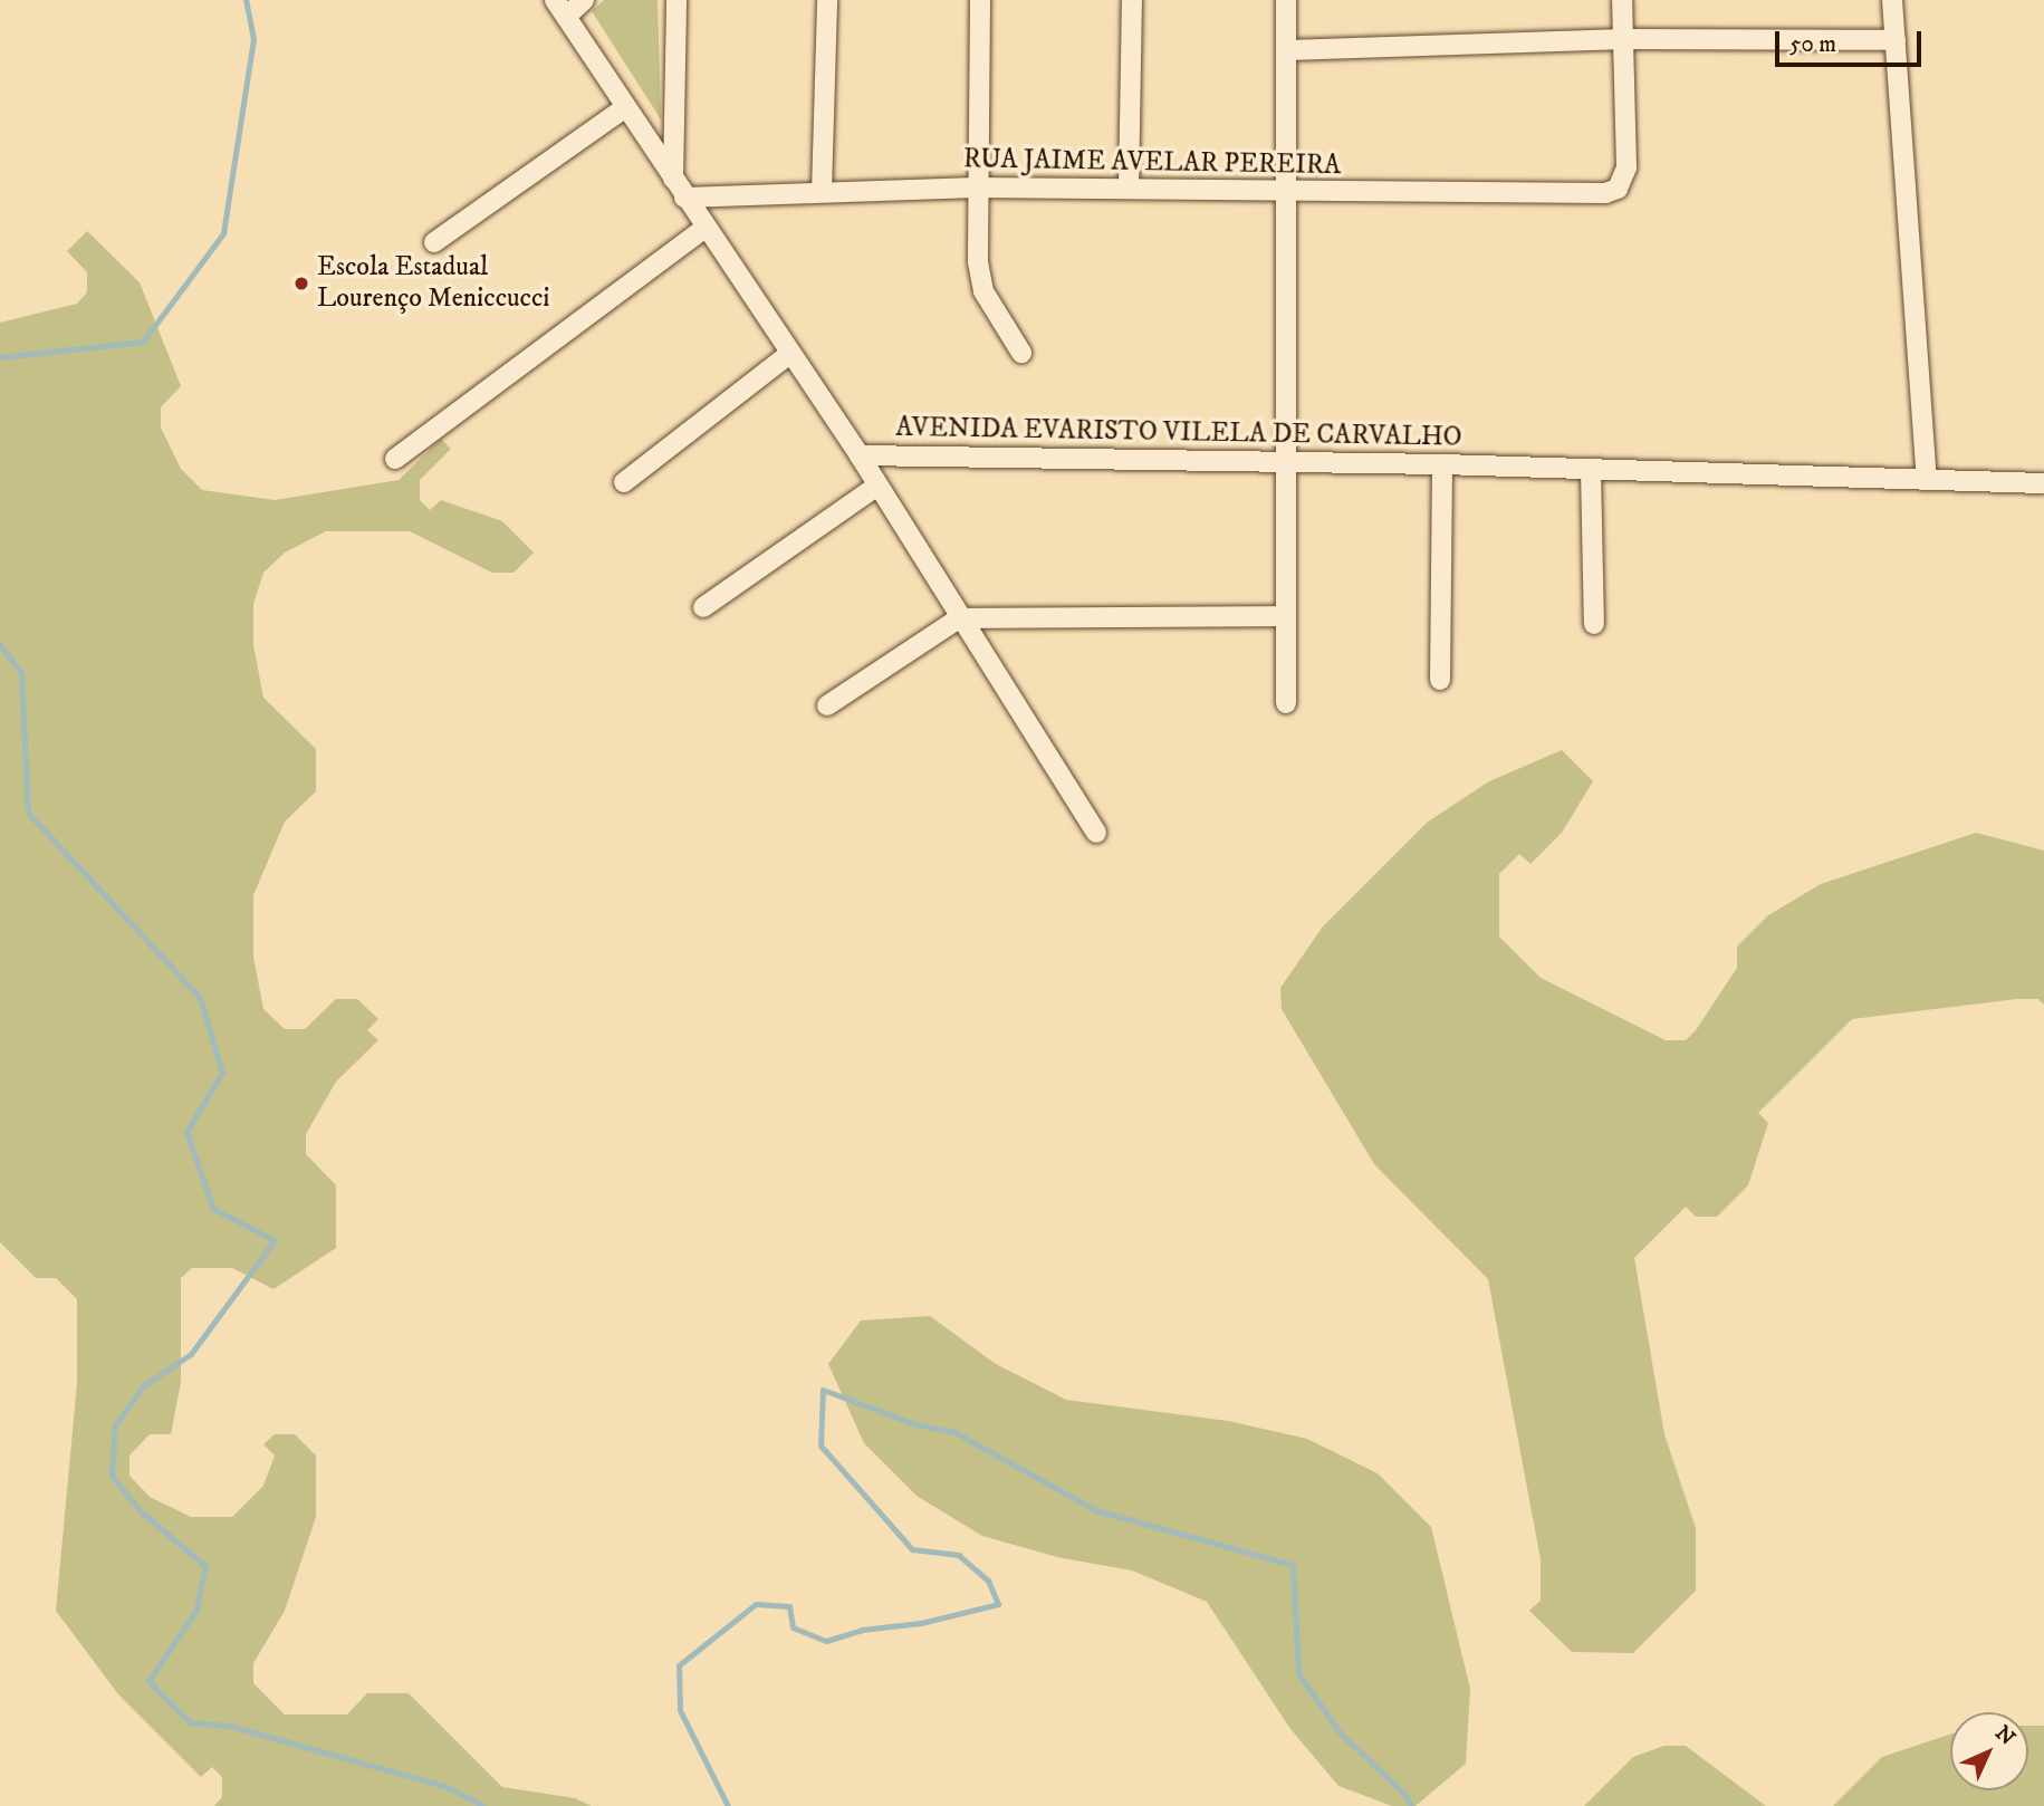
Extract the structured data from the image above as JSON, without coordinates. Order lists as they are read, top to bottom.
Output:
{
  "streets": {
    "street": ["RUA JAIME AVELAR PEREIRA", "AVENIDA EVARISTO VILELA DE CARVALHO"]
  },
  "crossings": [
    ["RUA JAIME AVELAR PEREIRA", "AVENIDA EVARISTO VILELA DE CARVALHO"]
  ],
  "places": ["Escola Estadual Lourenço Meniccucci"],
  "scale_bar": "50 m",
  "north": "top right"
}
